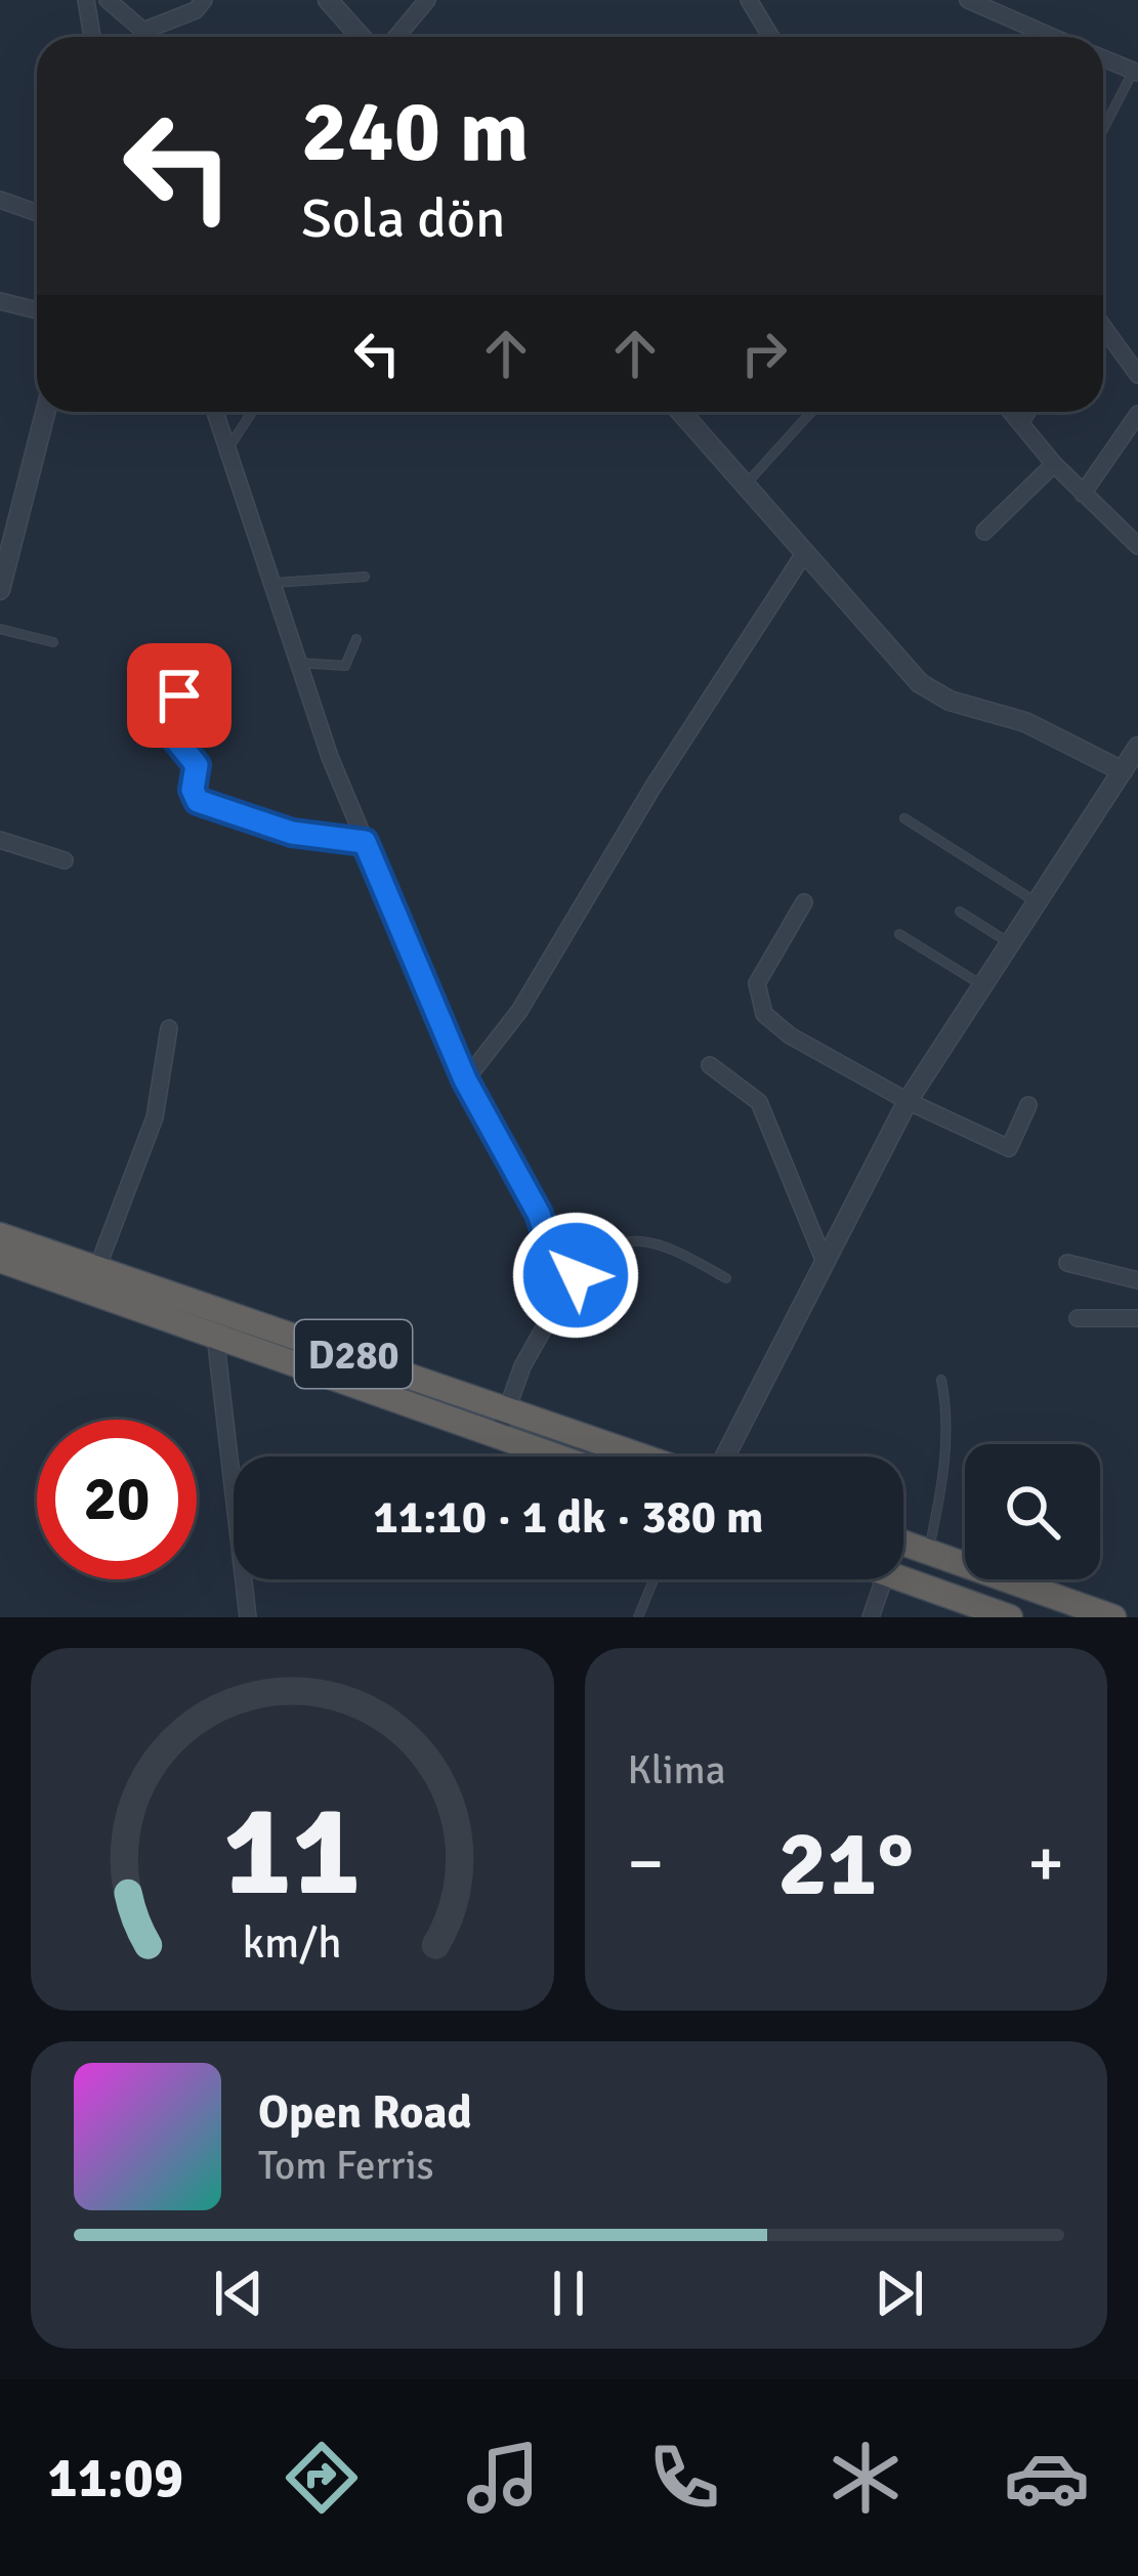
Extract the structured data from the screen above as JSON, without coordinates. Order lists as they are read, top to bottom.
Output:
{
  "streets": {
    "highway": ["D280"]
  },
  "page": {
    "turn": ["240 m", "Sola dön"],
    "limit": "20",
    "trip": "11:10 · 1 dk · 380 m",
    "tile": "Klima",
    "heat": ["−", "21°", "+"],
    "song": ["Open Road", "Tom Ferris"],
    "tabs": "11:09",
    "gauge": ["11", "km/h"]
  }
}
